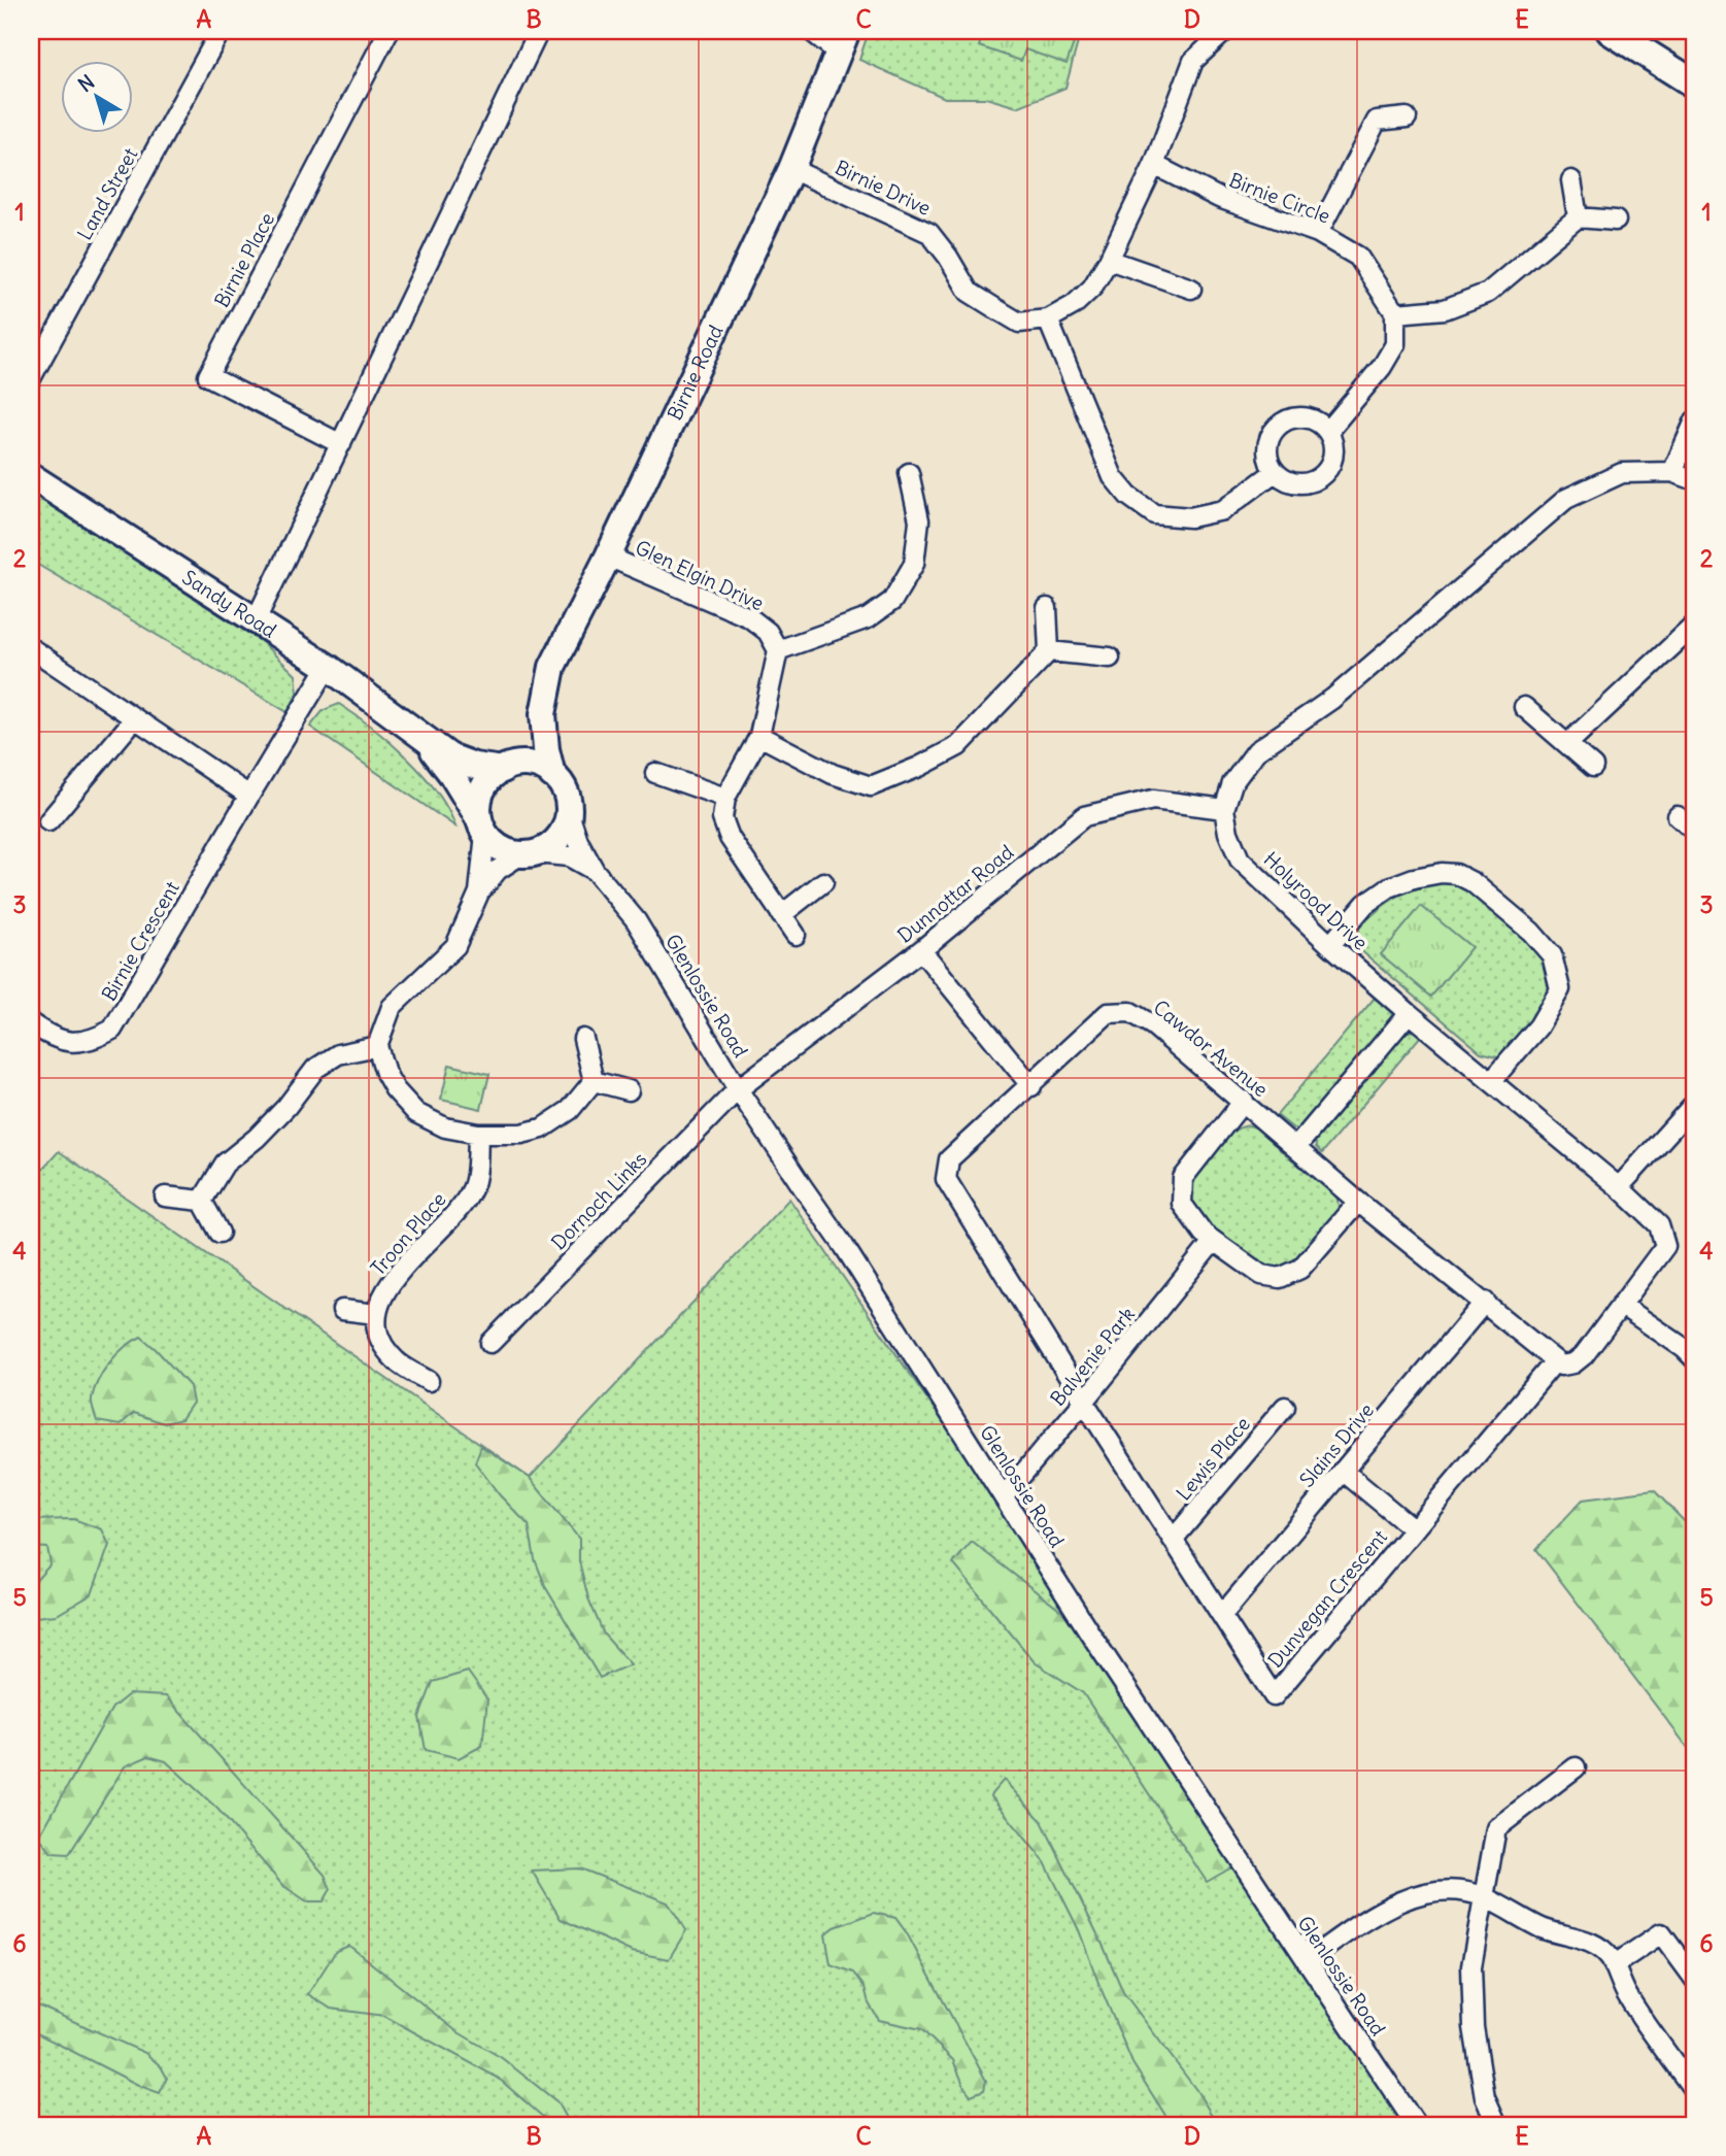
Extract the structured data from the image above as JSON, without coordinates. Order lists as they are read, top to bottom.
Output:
{
  "streets": {
    "street": [
      "Birnie Drive",
      "Land Street",
      "Birnie Circle",
      "Birnie Place",
      "Birnie Road",
      "Glen Elgin Drive",
      "Sandy Road",
      "Dunnottar Road",
      "Holyrood Drive",
      "Birnie Crescent",
      "Glenlossie Road",
      "Cawdor Avenue",
      "Dornoch Links",
      "Troon Place",
      "Balvenie Park",
      "Slains Drive",
      "Lewis Place",
      "Dunvegan Crescent"
    ]
  },
  "crossings": [
    ["Birnie Drive", "Birnie Road"],
    ["Birnie Road", "Glen Elgin Drive"],
    ["Birnie Road", "Sandy Road"],
    ["Birnie Road", "Glenlossie Road"],
    ["Sandy Road", "Birnie Crescent"],
    ["Sandy Road", "Glenlossie Road"],
    ["Dunnottar Road", "Holyrood Drive"],
    ["Dunnottar Road", "Glenlossie Road"],
    ["Dunnottar Road", "Dornoch Links"],
    ["Glenlossie Road", "Dornoch Links"],
    ["Glenlossie Road", "Balvenie Park"],
    ["Cawdor Avenue", "Balvenie Park"],
    ["Cawdor Avenue", "Slains Drive"],
    ["Cawdor Avenue", "Dunvegan Crescent"],
    ["Balvenie Park", "Dunvegan Crescent"],
    ["Slains Drive", "Dunvegan Crescent"],
    ["Lewis Place", "Dunvegan Crescent"]
  ],
  "north": "top left",
  "grid": {
    "columns": [
      "A",
      "B",
      "C",
      "D",
      "E"
    ],
    "rows": [
      "1",
      "2",
      "3",
      "4",
      "5",
      "6"
    ]
  }
}
